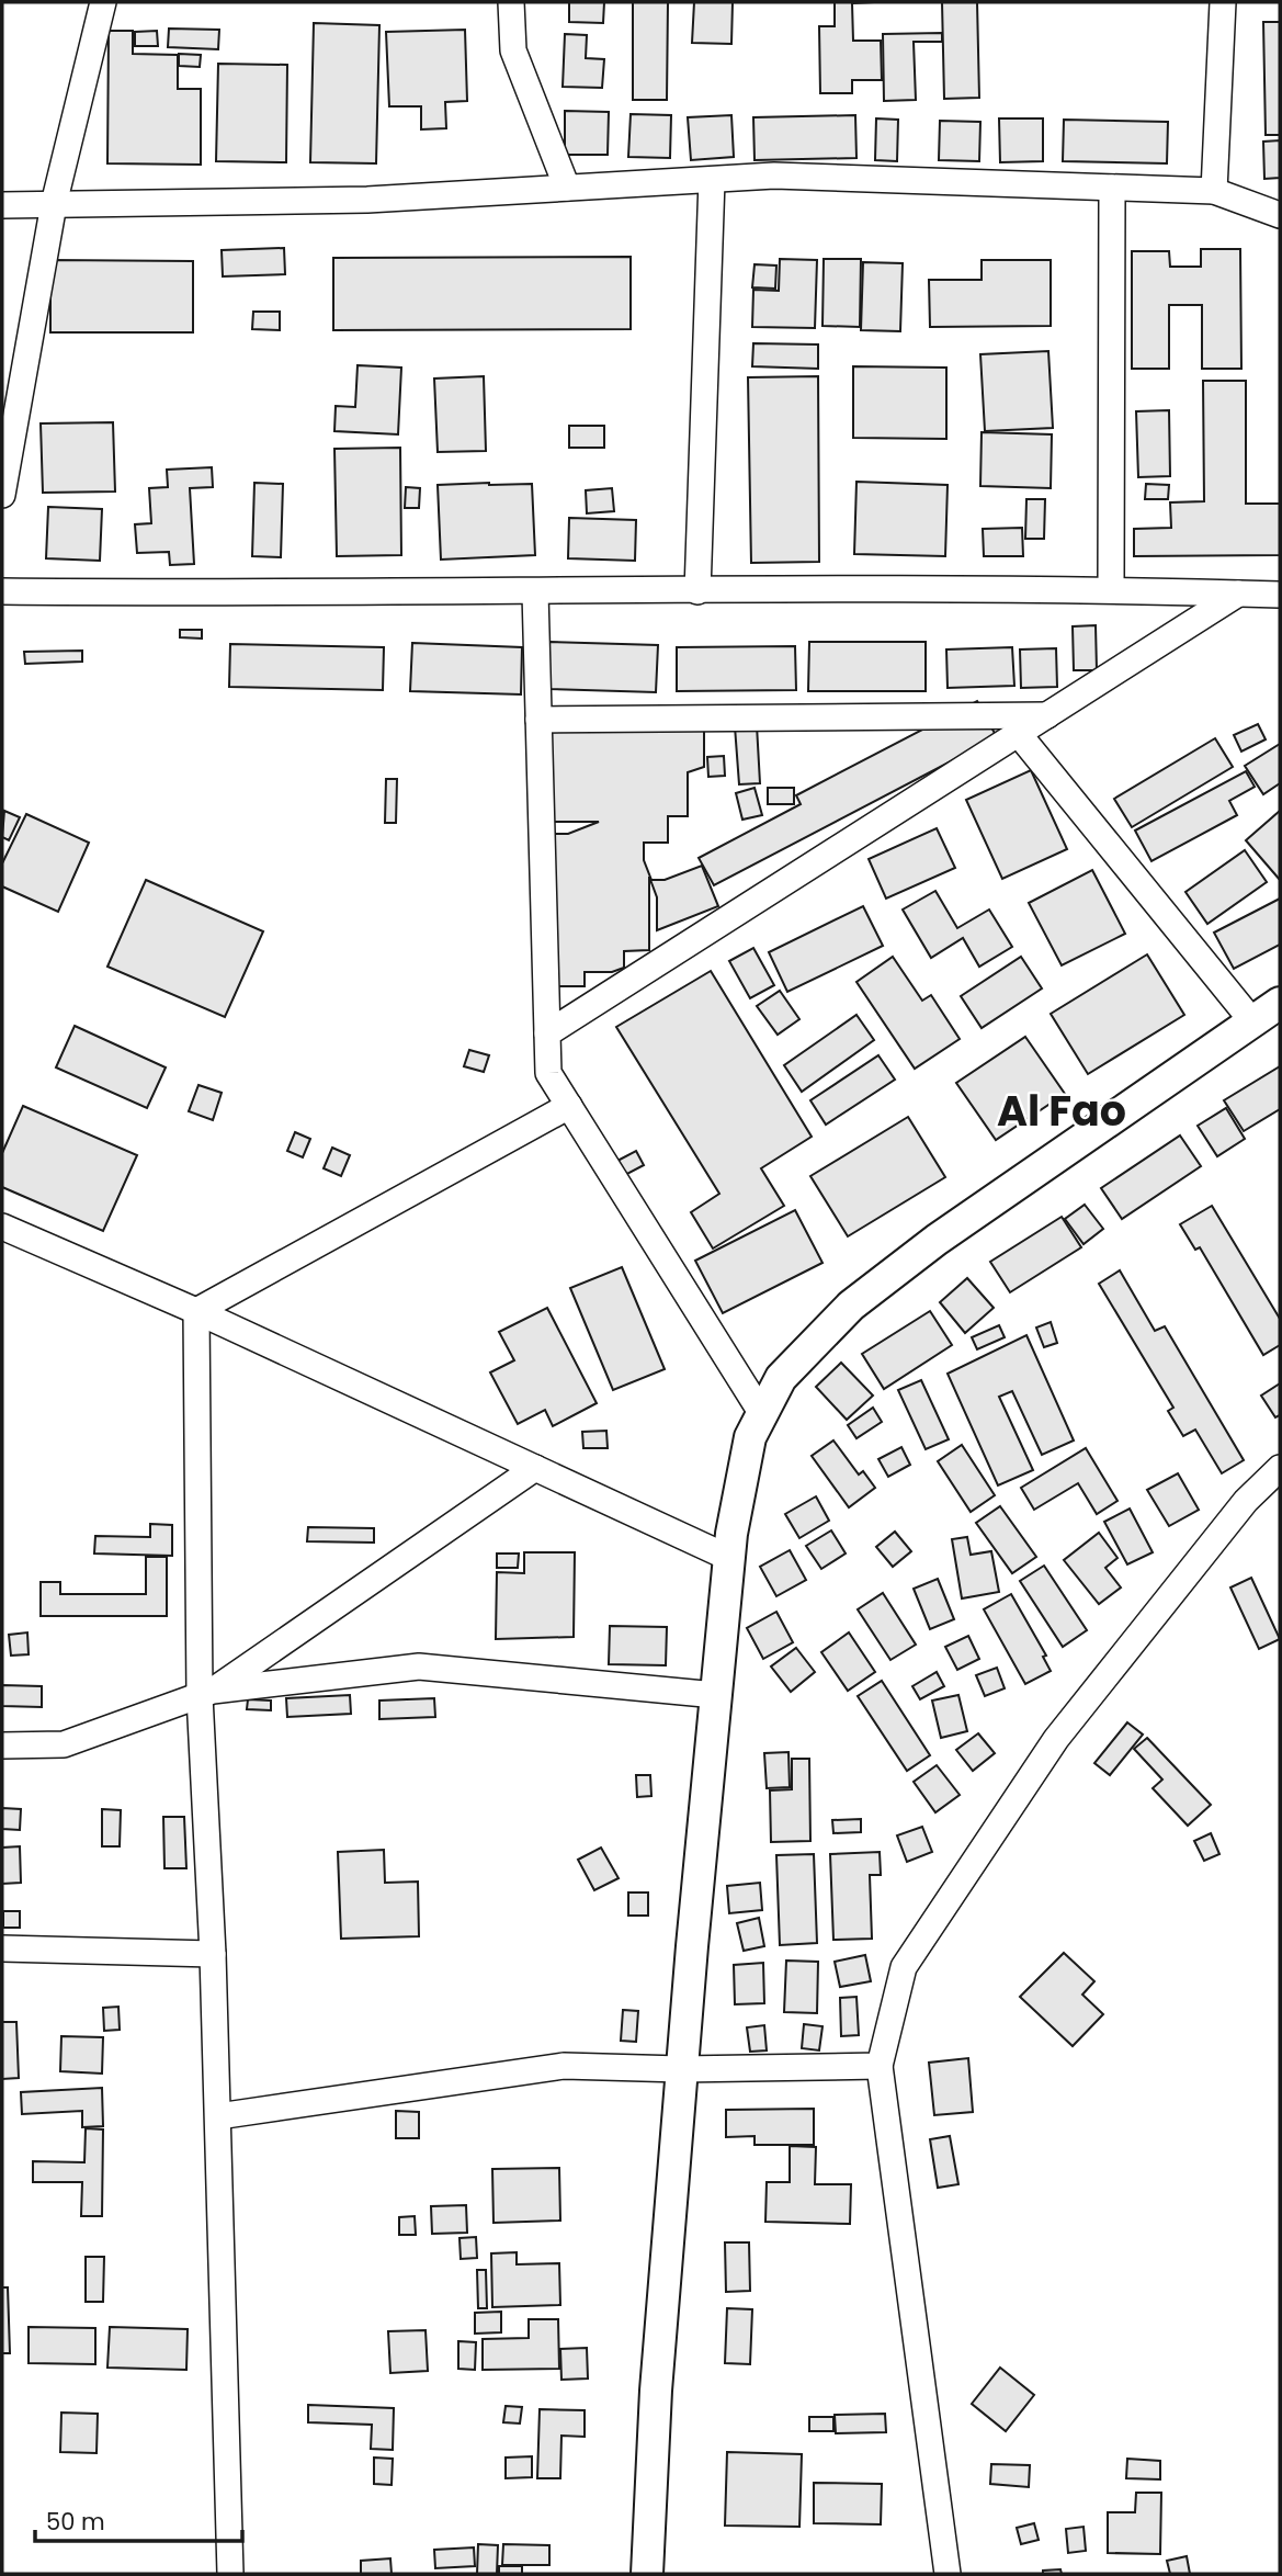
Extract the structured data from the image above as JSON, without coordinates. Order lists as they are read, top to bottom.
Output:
{
  "districts": ["Al Fao"],
  "scale_bar": "50 m"
}
